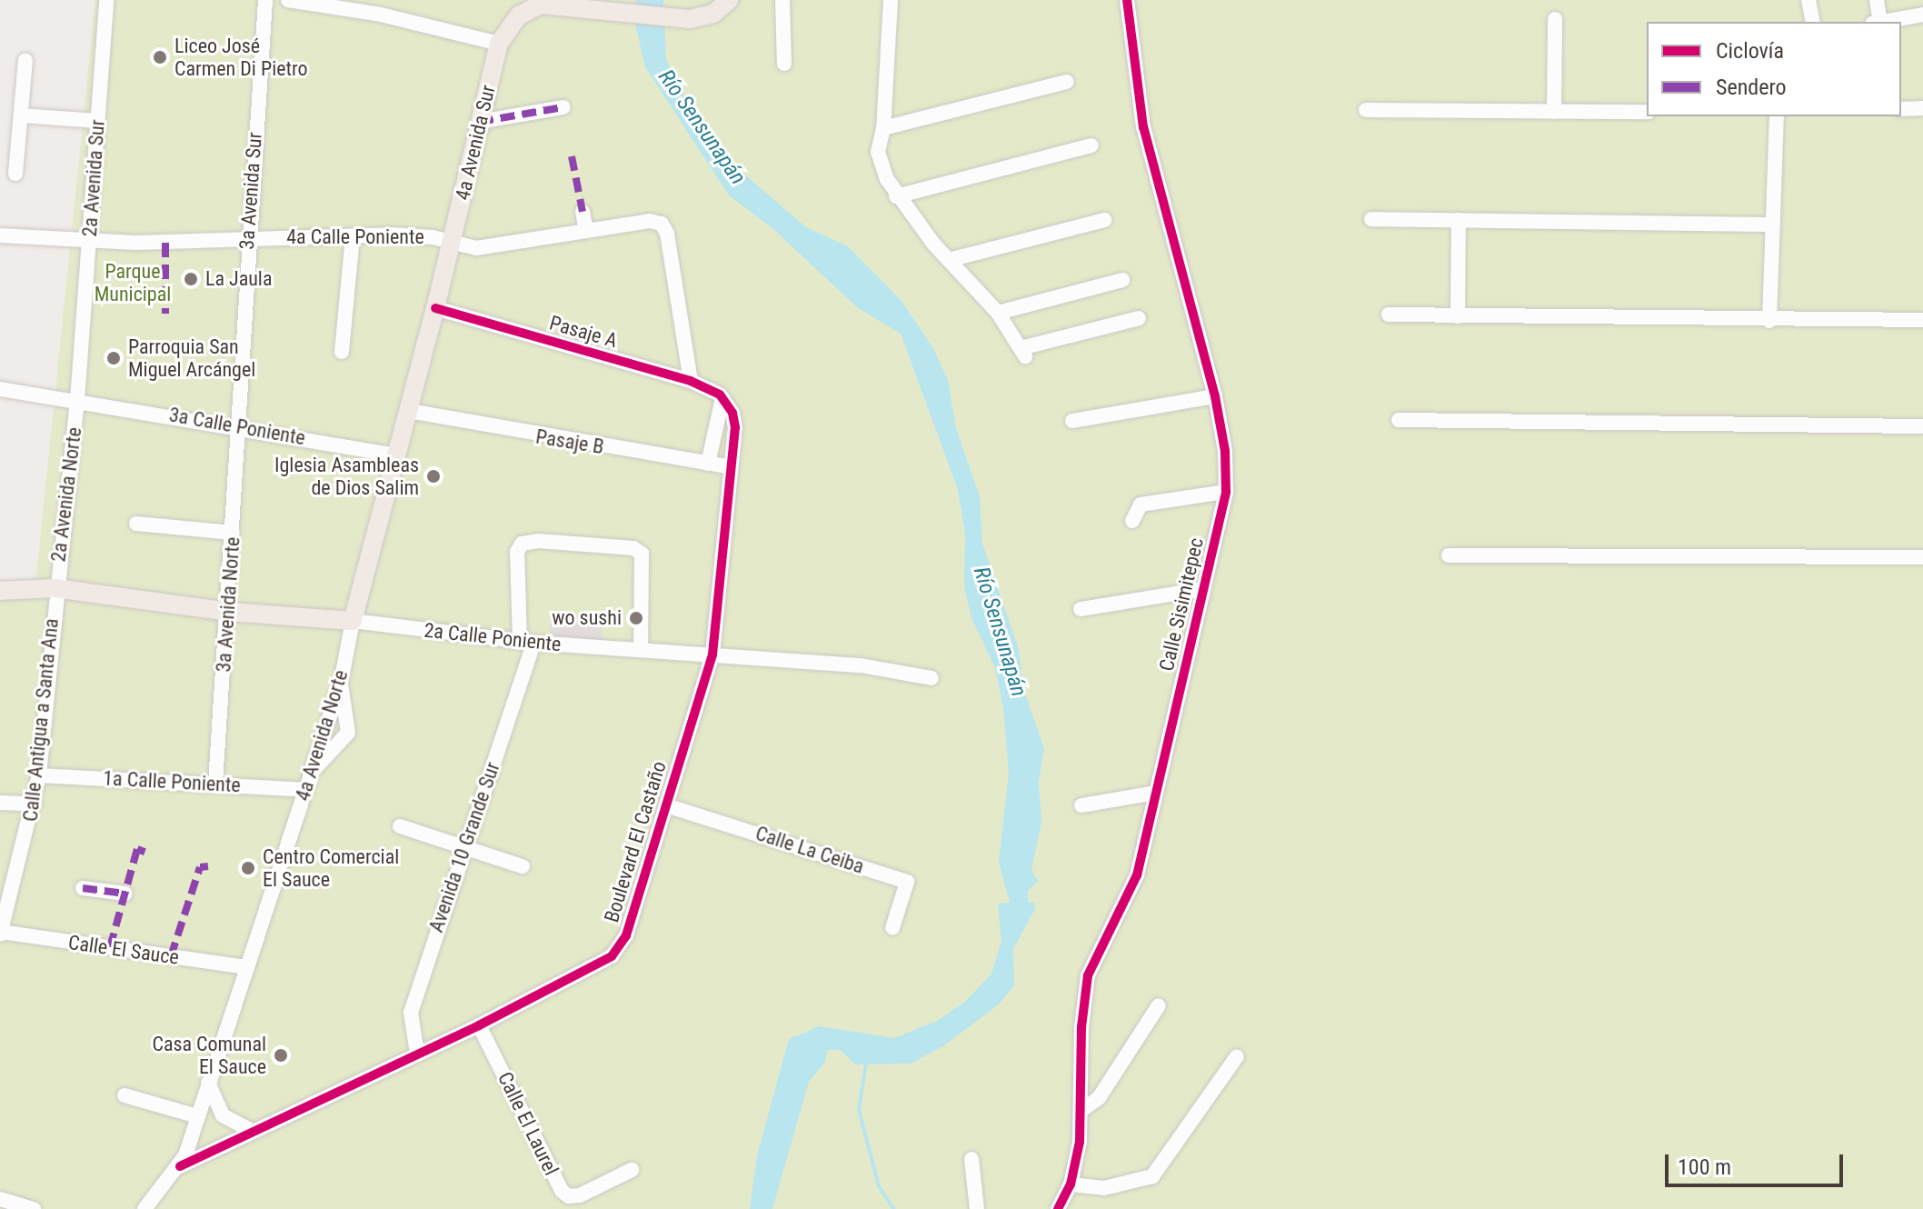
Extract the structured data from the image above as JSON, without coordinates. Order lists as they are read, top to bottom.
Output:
{
  "streets": {
    "main road": ["4a Avenida Sur", "2a Calle Poniente", "4a Avenida Norte"],
    "street": [
      "2a Avenida Sur",
      "3a Avenida Sur",
      "4a Calle Poniente",
      "Pasaje A",
      "3a Calle Poniente",
      "Pasaje B",
      "2a Avenida Norte",
      "3a Avenida Norte",
      "Calle Sisimitepec",
      "Calle Antigua a Santa Ana",
      "1a Calle Poniente",
      "Boulevard El Castaño",
      "Avenida 10 Grande Sur",
      "Calle La Ceiba",
      "Calle El Sauce",
      "Calle El Laurel"
    ]
  },
  "crossings": [
    ["4a Avenida Sur", "4a Calle Poniente"],
    ["4a Avenida Sur", "4a Avenida Norte"],
    ["2a Avenida Sur", "4a Calle Poniente"],
    ["2a Avenida Sur", "3a Calle Poniente"],
    ["2a Avenida Sur", "2a Avenida Norte"],
    ["3a Avenida Sur", "4a Calle Poniente"],
    ["3a Avenida Sur", "3a Calle Poniente"],
    ["3a Avenida Sur", "3a Avenida Norte"],
    ["4a Calle Poniente", "Pasaje A"],
    ["4a Calle Poniente", "4a Avenida Norte"],
    ["Pasaje A", "4a Avenida Norte"],
    ["Pasaje A", "Boulevard El Castaño"],
    ["3a Calle Poniente", "2a Avenida Norte"],
    ["3a Calle Poniente", "3a Avenida Norte"],
    ["3a Calle Poniente", "4a Avenida Norte"],
    ["Pasaje B", "4a Avenida Norte"],
    ["Pasaje B", "Boulevard El Castaño"],
    ["2a Avenida Norte", "2a Calle Poniente"],
    ["2a Avenida Norte", "Calle Antigua a Santa Ana"],
    ["3a Avenida Norte", "2a Calle Poniente"],
    ["3a Avenida Norte", "1a Calle Poniente"],
    ["2a Calle Poniente", "Calle Antigua a Santa Ana"],
    ["2a Calle Poniente", "4a Avenida Norte"],
    ["2a Calle Poniente", "Boulevard El Castaño"],
    ["2a Calle Poniente", "Avenida 10 Grande Sur"],
    ["Calle Antigua a Santa Ana", "1a Calle Poniente"],
    ["Calle Antigua a Santa Ana", "Calle El Sauce"],
    ["4a Avenida Norte", "1a Calle Poniente"],
    ["4a Avenida Norte", "Boulevard El Castaño"],
    ["4a Avenida Norte", "Calle El Sauce"],
    ["Boulevard El Castaño", "Avenida 10 Grande Sur"],
    ["Boulevard El Castaño", "Calle La Ceiba"],
    ["Boulevard El Castaño", "Calle El Laurel"]
  ],
  "water": ["Río Sensunapán"],
  "parks": ["Parque Municipal"],
  "places": [
    "Liceo José Carmen Di Pietro",
    "La Jaula",
    "Parroquia San Miguel Arcángel",
    "Iglesia Asambleas de Dios Salim",
    "wo sushi",
    "Centro Comercial El Sauce",
    "Casa Comunal El Sauce"
  ],
  "legend": ["Ciclovía", "Sendero"],
  "scale_bar": "100 m"
}
